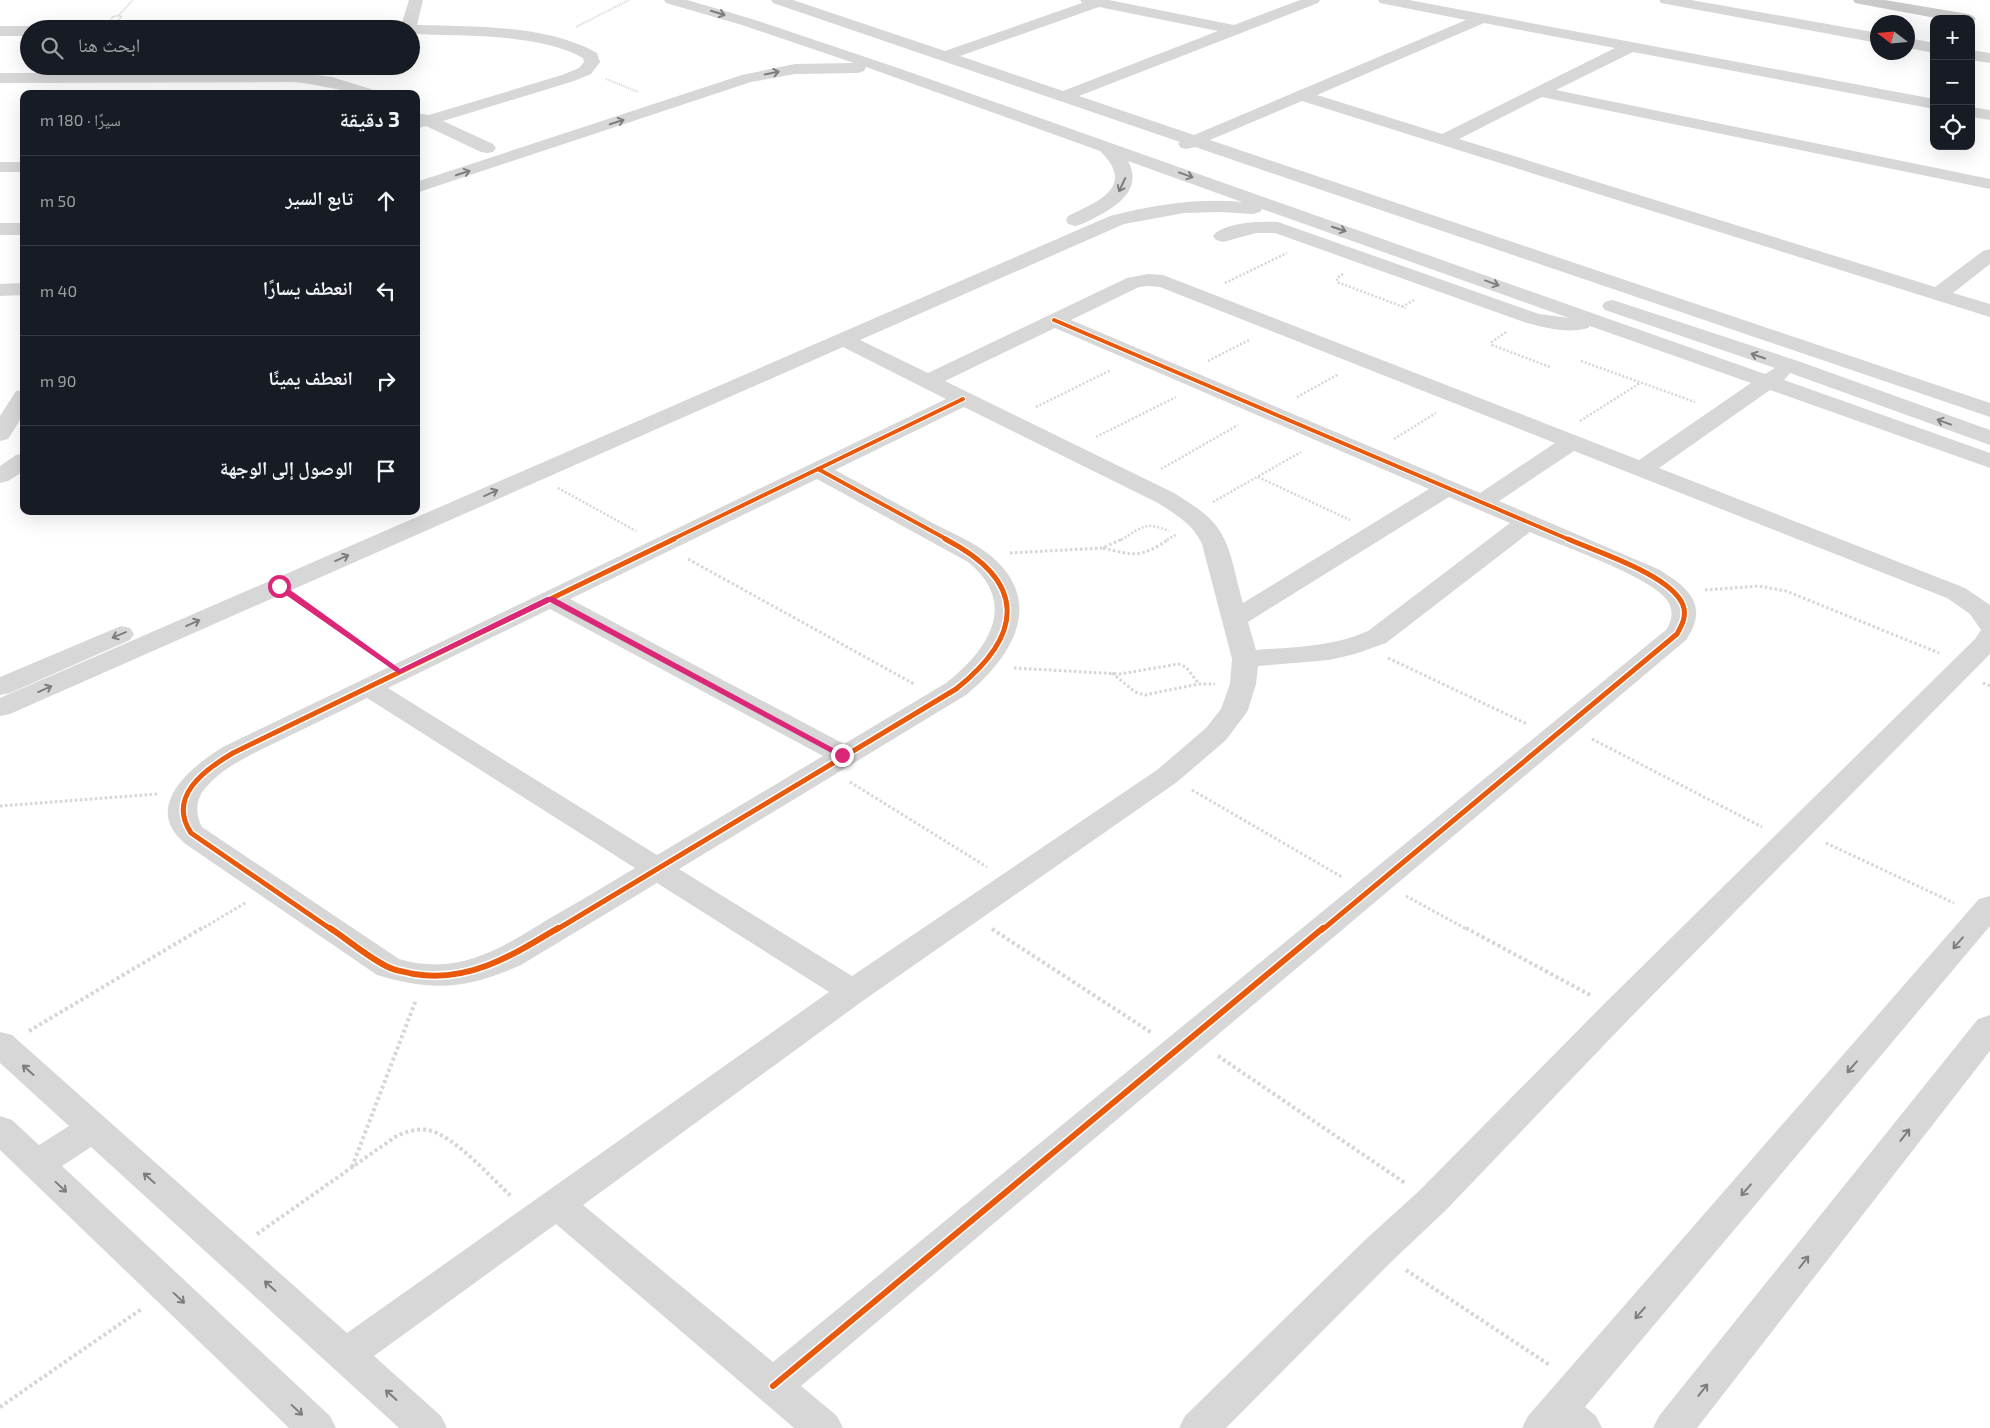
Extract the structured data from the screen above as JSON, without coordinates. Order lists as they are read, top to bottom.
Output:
{
  "north": "left",
  "page": {
    "map_buttons": ["+", "−"],
    "search": "ابحث هنا",
    "heading": ["3 دقيقة", "سيرًا · 180 m"],
    "list": [
      ["تابع السير", "50 m"],
      ["انعطف يسارًا", "40 m"],
      ["انعطف يمينًا", "90 m"],
      "الوصول إلى الوجهة"
    ]
  }
}
